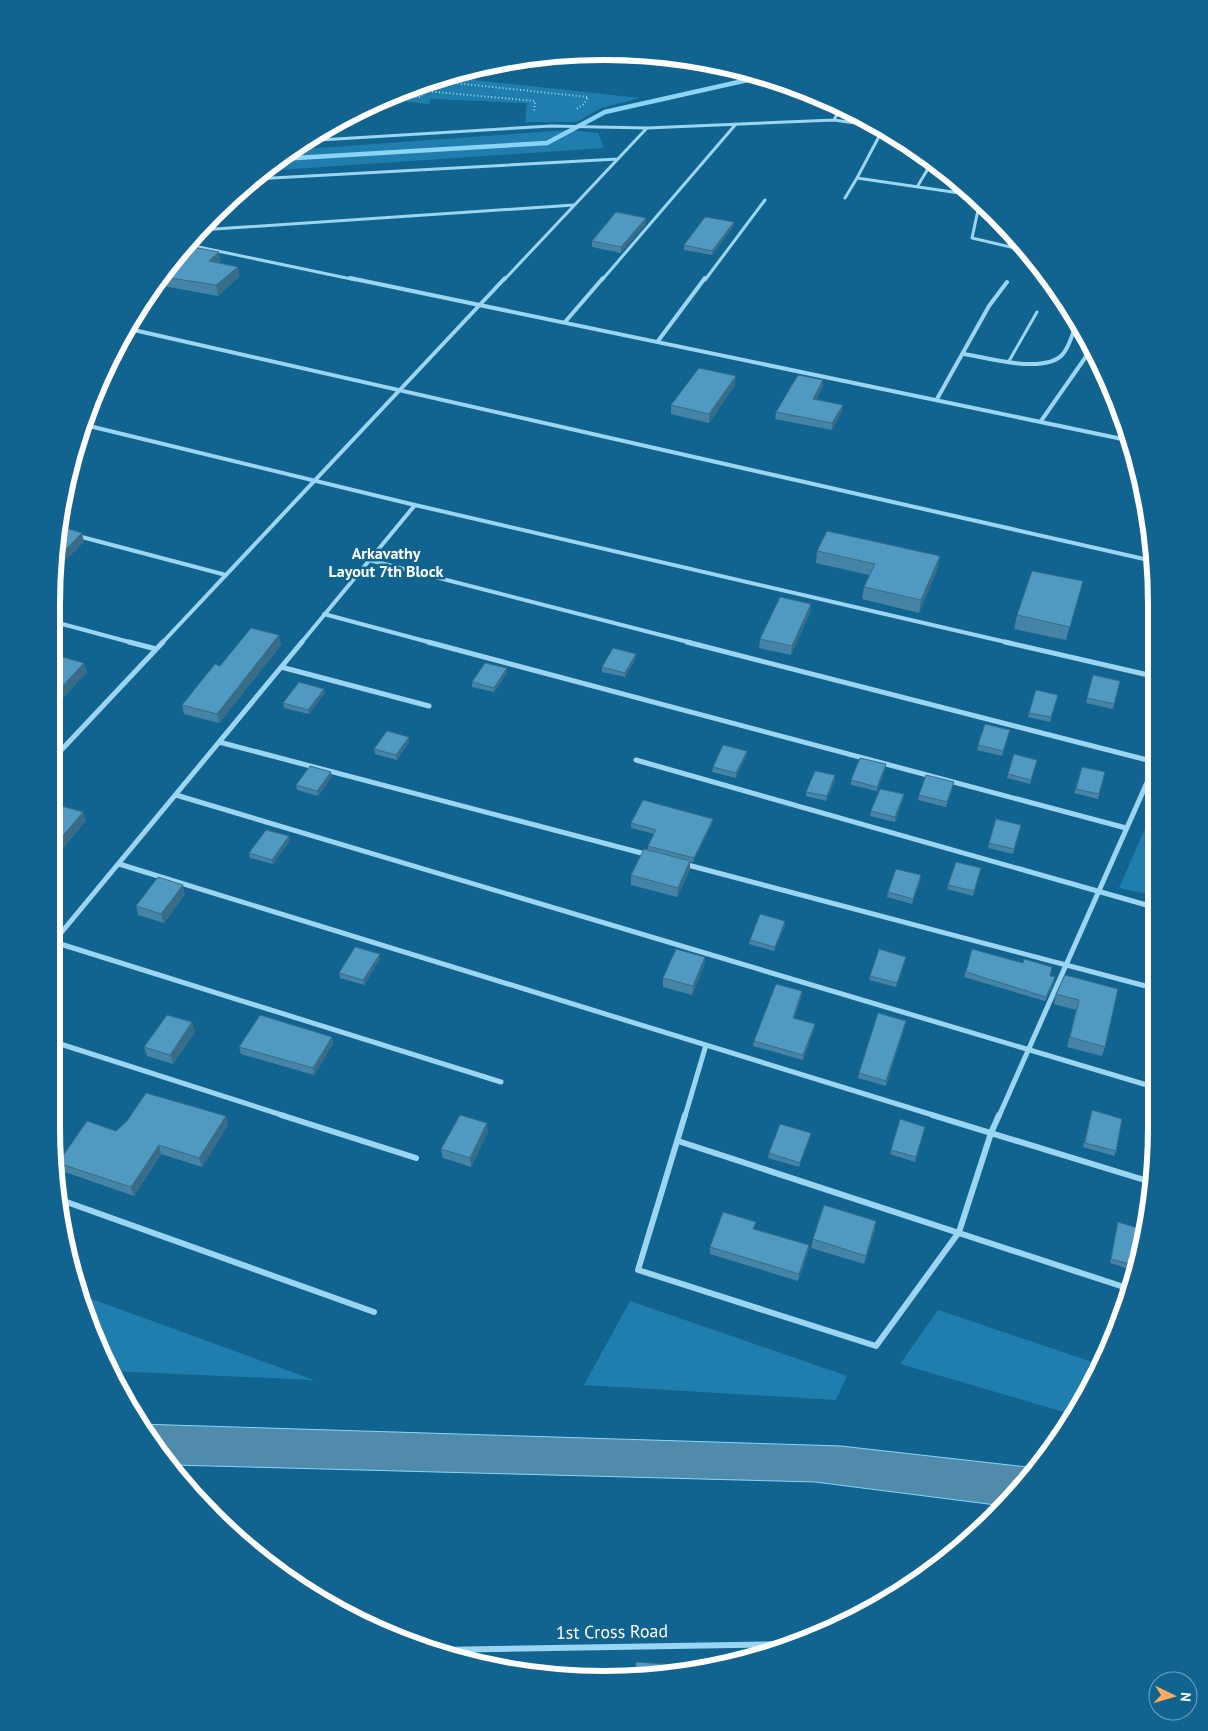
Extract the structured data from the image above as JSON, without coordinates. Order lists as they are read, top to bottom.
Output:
{
  "streets": {
    "street": ["1st Cross Road"]
  },
  "districts": ["Arkavathy Layout 7th Block"],
  "north": "right"
}
